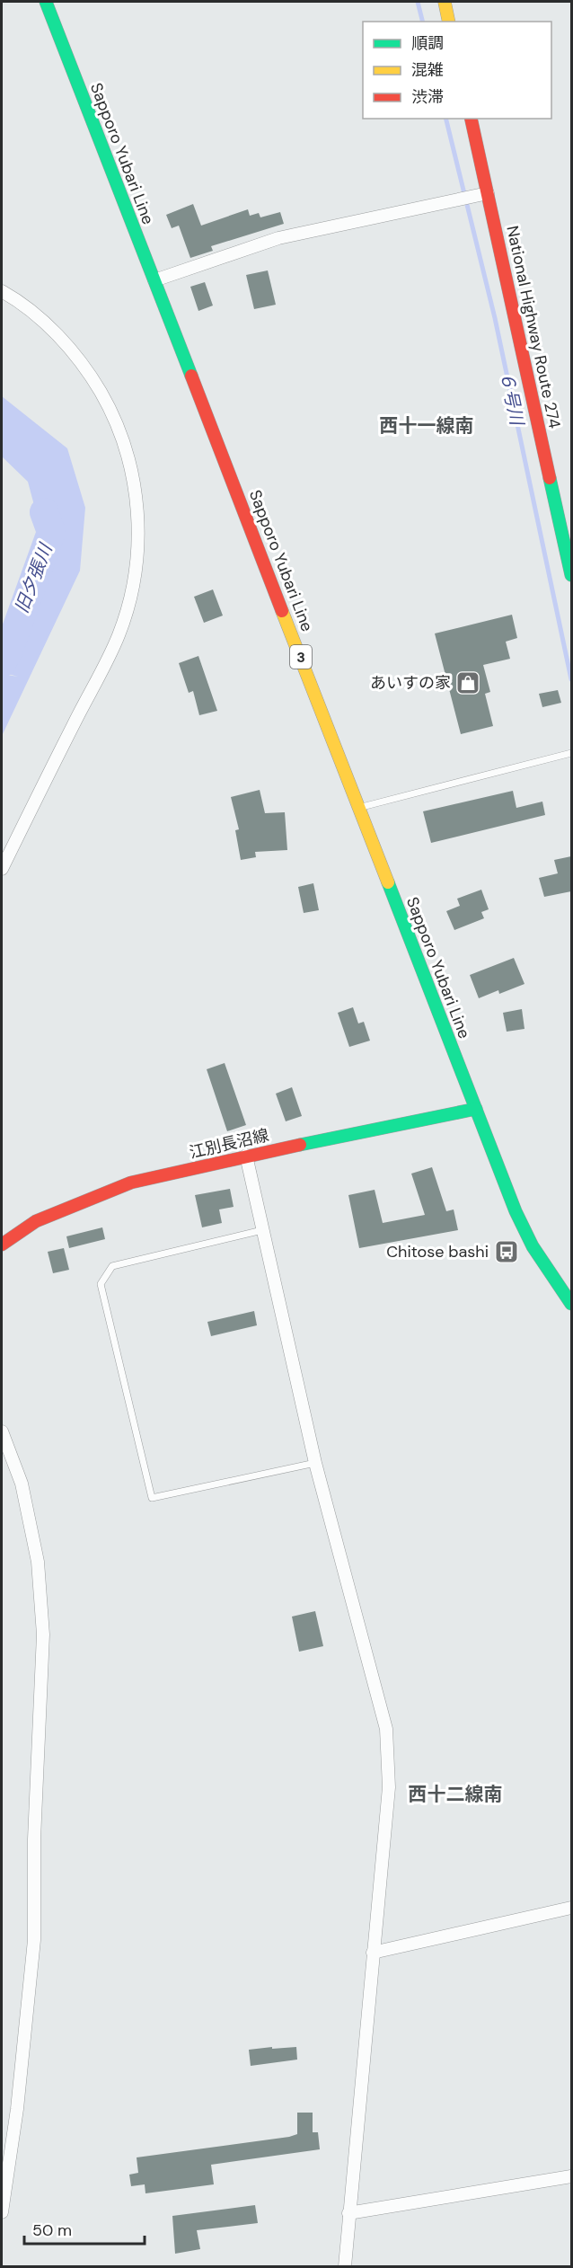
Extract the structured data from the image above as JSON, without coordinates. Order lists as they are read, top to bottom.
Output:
{
  "streets": {
    "main road": [
      "Sapporo Yubari Line",
      "National Highway Route 274",
      "3",
      "江別長沼線"
    ]
  },
  "crossings": [
    ["Sapporo Yubari Line", "江別長沼線"]
  ],
  "districts": ["西十一線南", "西十二線南"],
  "water": ["６号川", "旧夕張川"],
  "places": {
    "shop": ["あいすの家"],
    "bus stop": ["Chitose bashi"]
  },
  "legend": ["順調", "混雑", "渋滞"],
  "scale_bar": "50 m"
}
